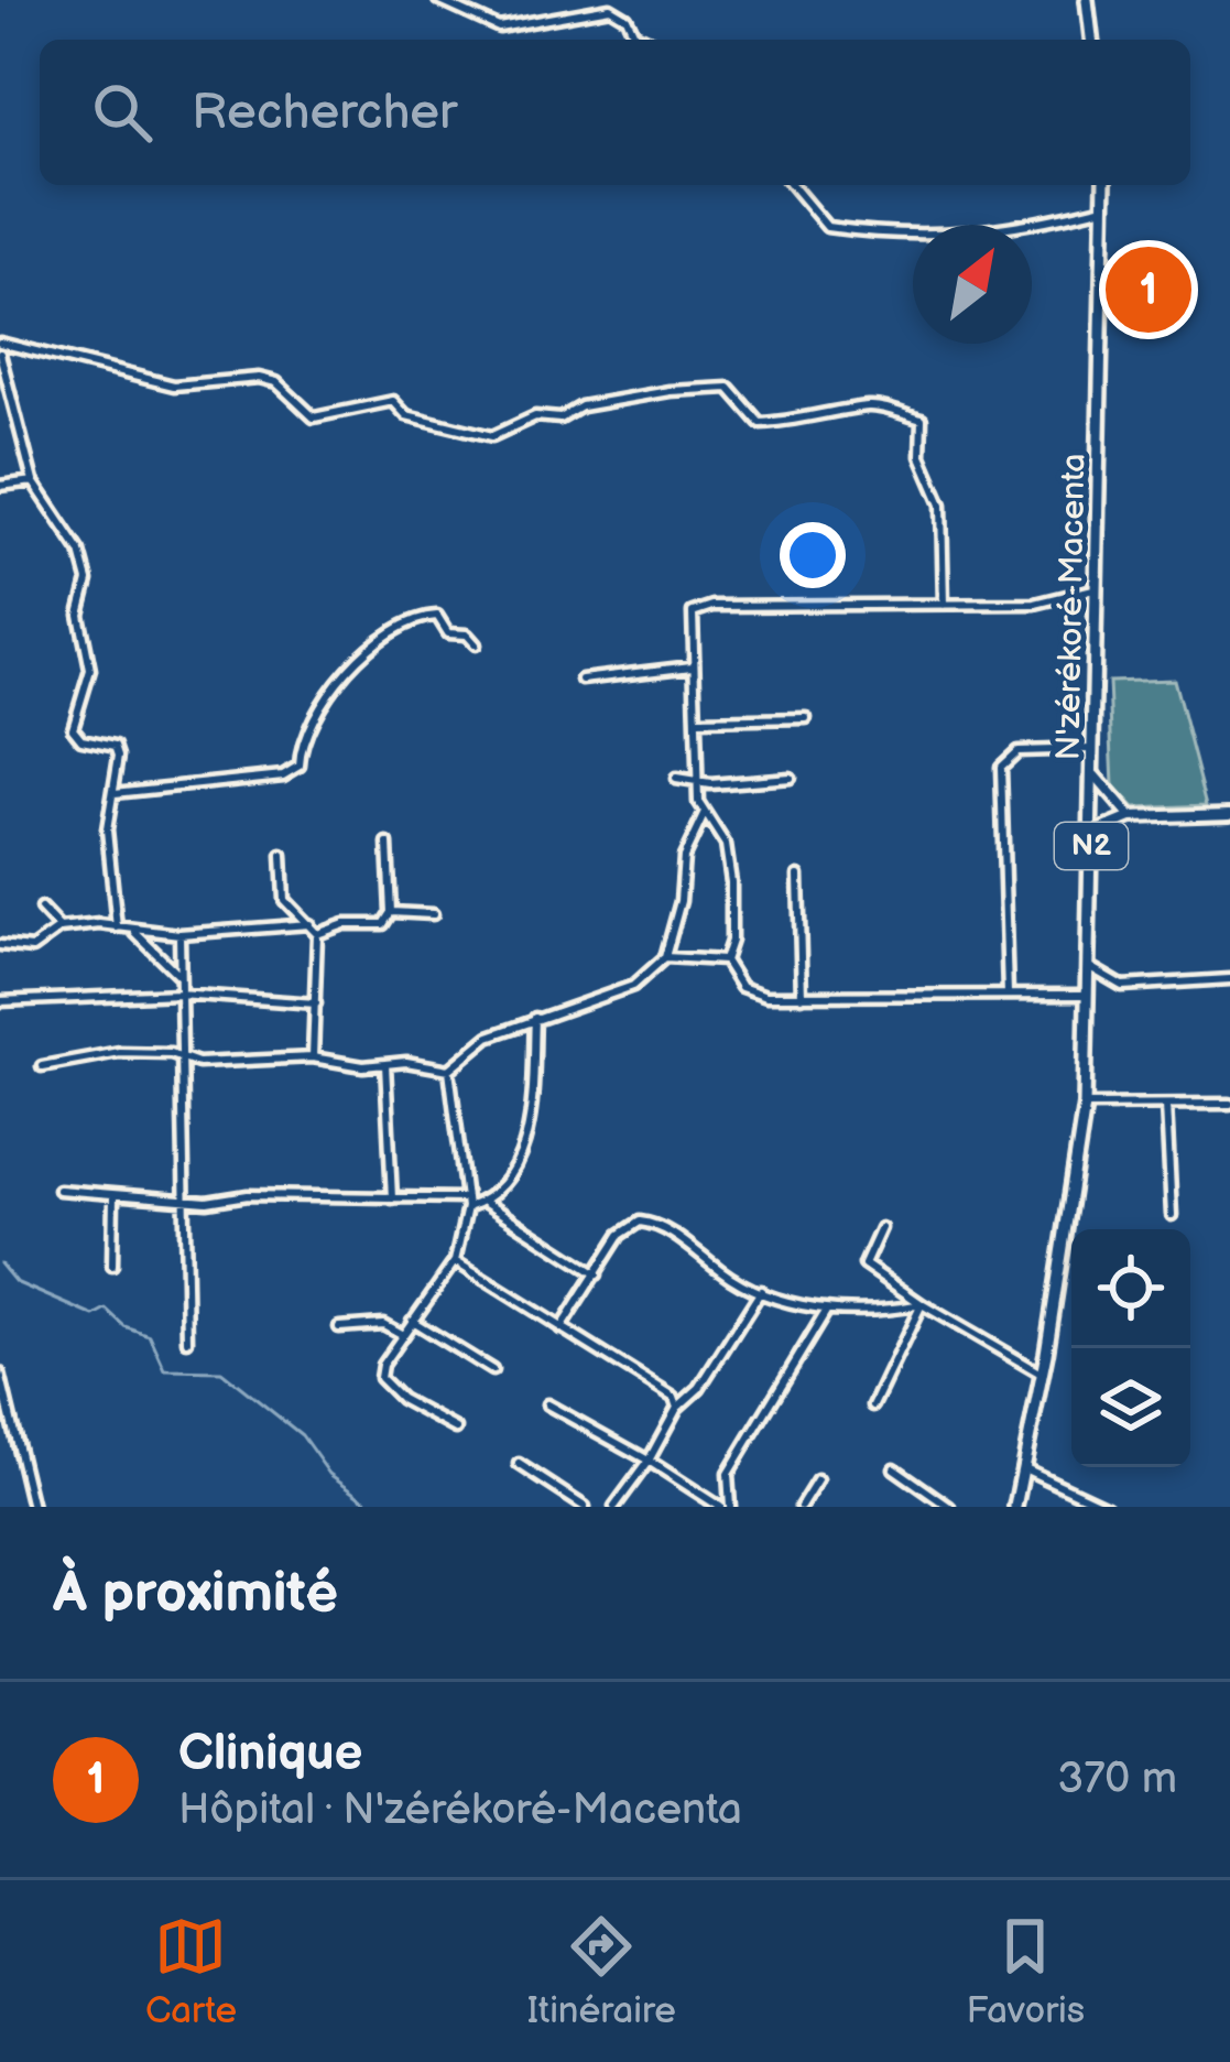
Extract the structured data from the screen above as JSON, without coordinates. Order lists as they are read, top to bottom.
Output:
{
  "streets": {
    "highway": ["N'zérékoré-Macenta", "N2"]
  },
  "north": "top right",
  "page": {
    "search": "Rechercher",
    "pins": "1",
    "heading": "À proximité",
    "list": [
      {
        "mark": "1",
        "name": "Clinique",
        "note": "Hôpital · N'zérékoré-Macenta",
        "value": "370 m"
      }
    ],
    "nav": ["Carte", "Itinéraire", "Favoris"]
  }
}
